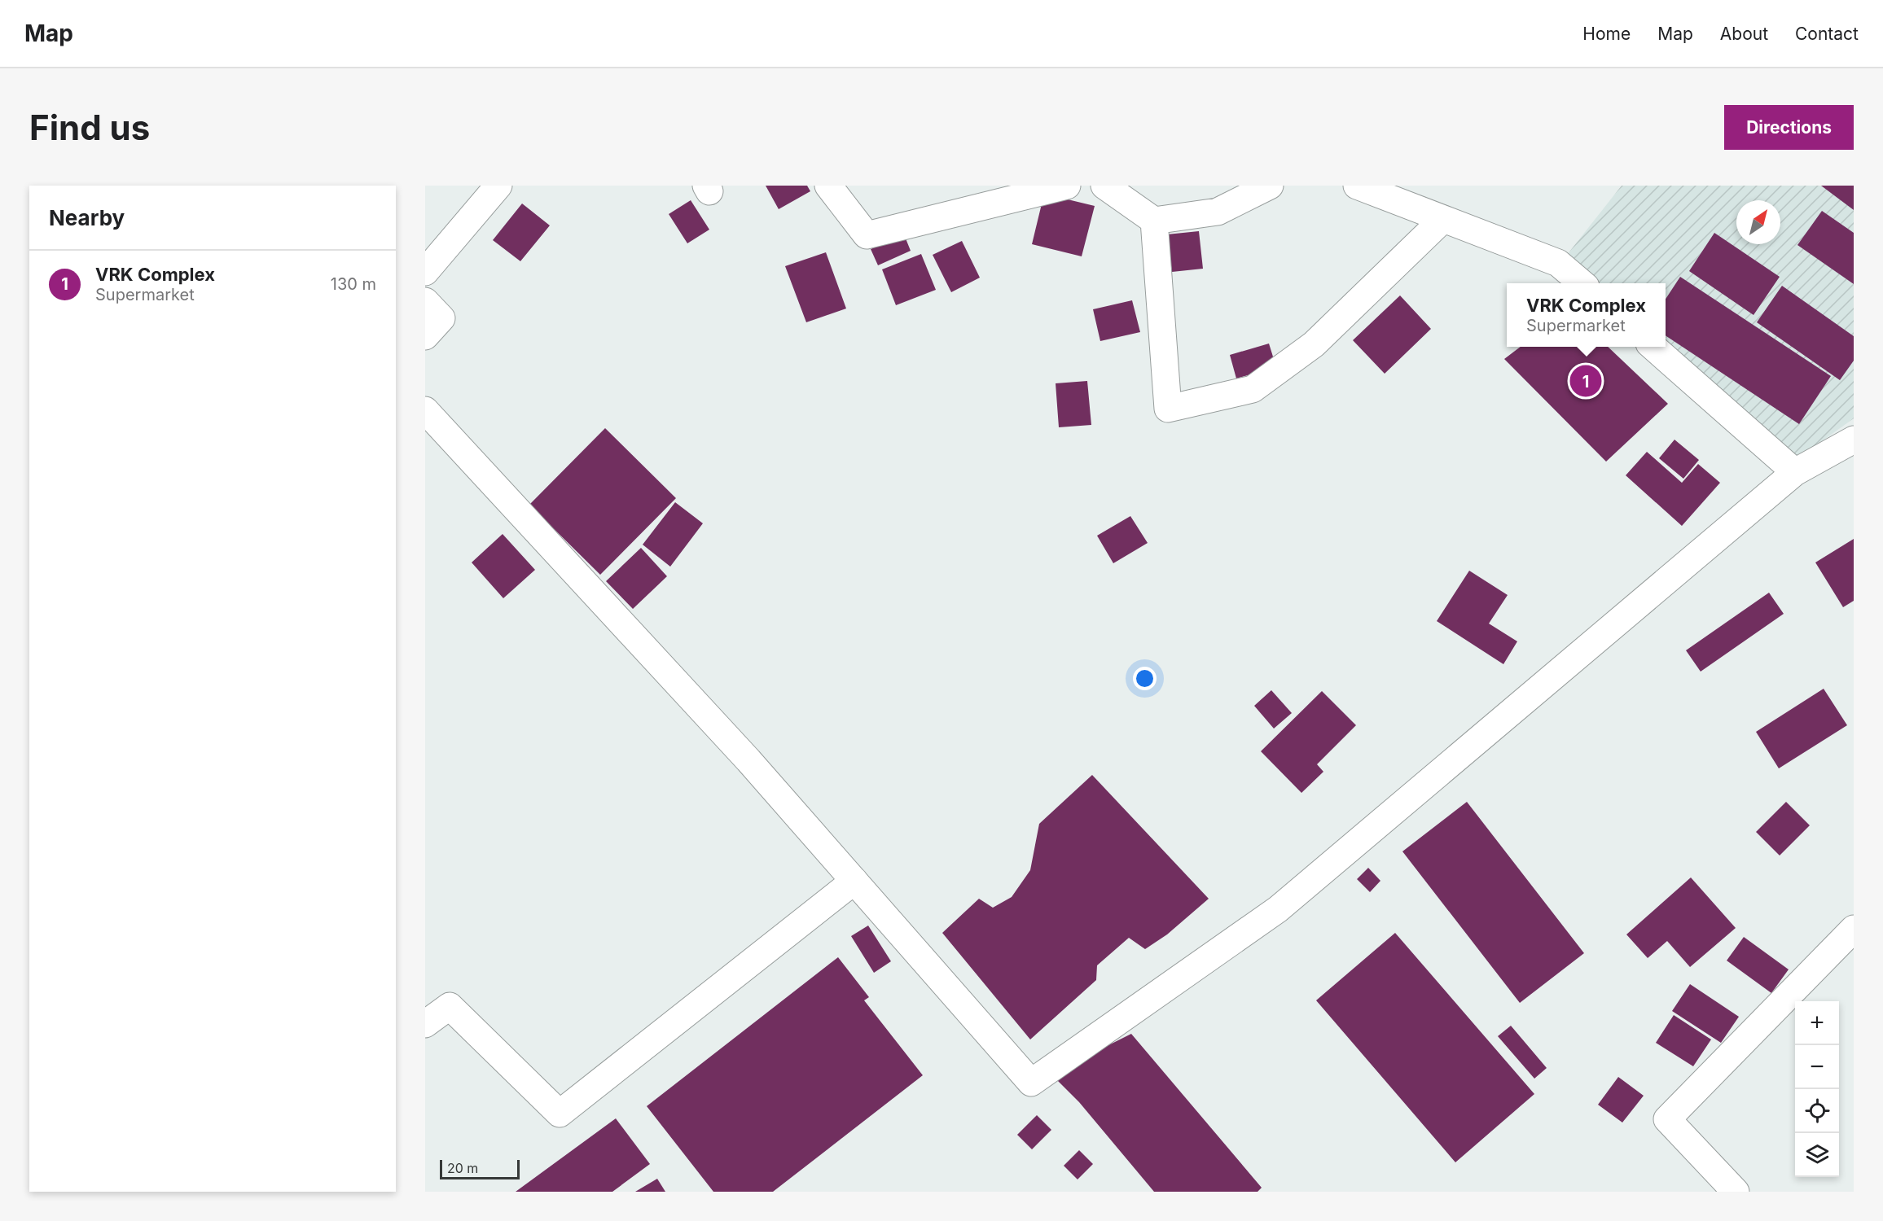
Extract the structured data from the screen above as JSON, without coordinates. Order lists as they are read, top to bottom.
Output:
{
  "scale_bar": "20 m",
  "north": "top right",
  "page": {
    "header": "Map",
    "nav": [
      "Home",
      "Map",
      "About",
      "Contact"
    ],
    "buttons": "Directions",
    "title": "Find us",
    "heading": "Nearby",
    "list": [
      {
        "mark": "1",
        "name": "VRK Complex",
        "note": "Supermarket",
        "value": "130 m"
      }
    ],
    "popup": ["VRK Complex", "Supermarket"],
    "pins": "1",
    "map_buttons": ["+", "−"],
    "scale": "20 m"
  }
}
